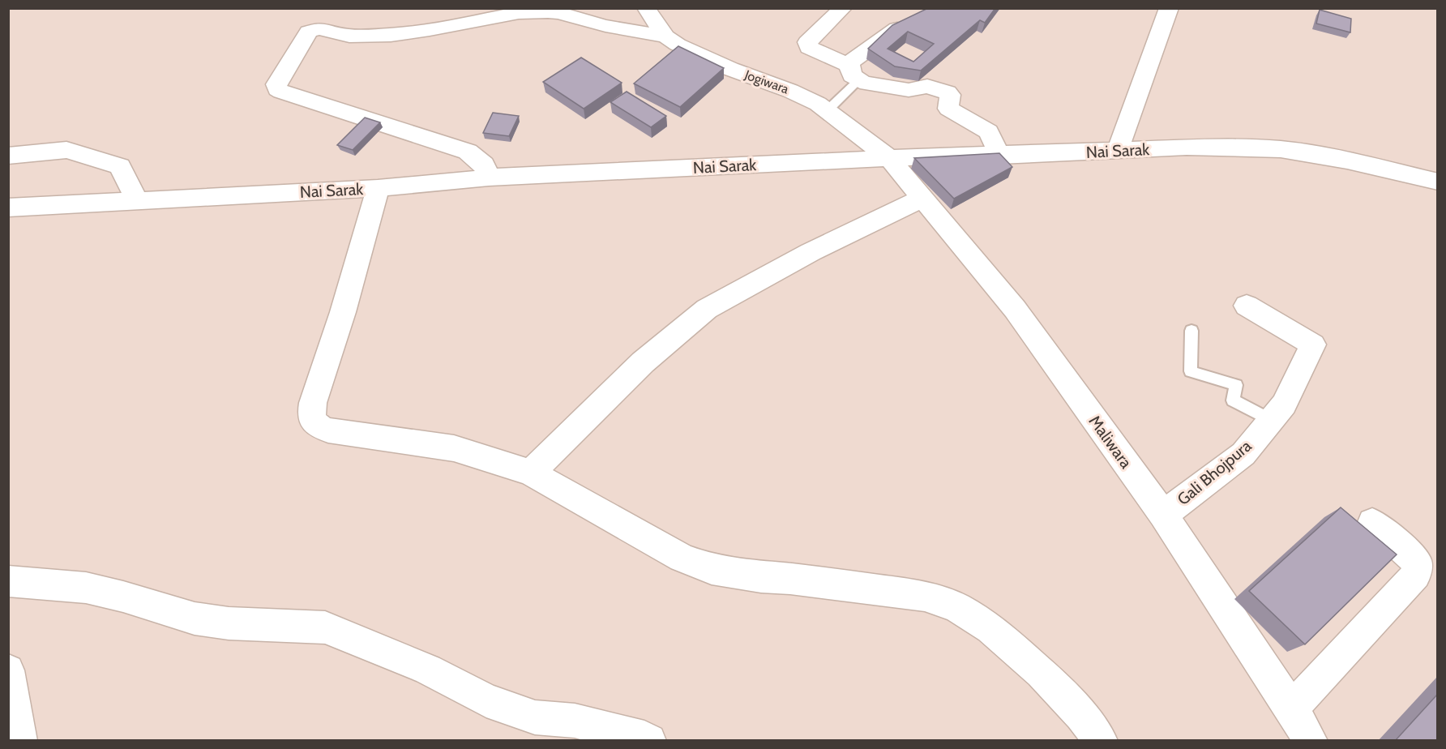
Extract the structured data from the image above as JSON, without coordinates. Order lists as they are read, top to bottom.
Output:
{
  "streets": {
    "street": [
      "Jogiwara",
      "Nai Sarak",
      "Maliwara",
      "Gali Bhojpura"
    ]
  },
  "crossings": [
    ["Jogiwara", "Nai Sarak"],
    ["Jogiwara", "Maliwara"],
    ["Nai Sarak", "Maliwara"],
    ["Maliwara", "Gali Bhojpura"]
  ]
}
